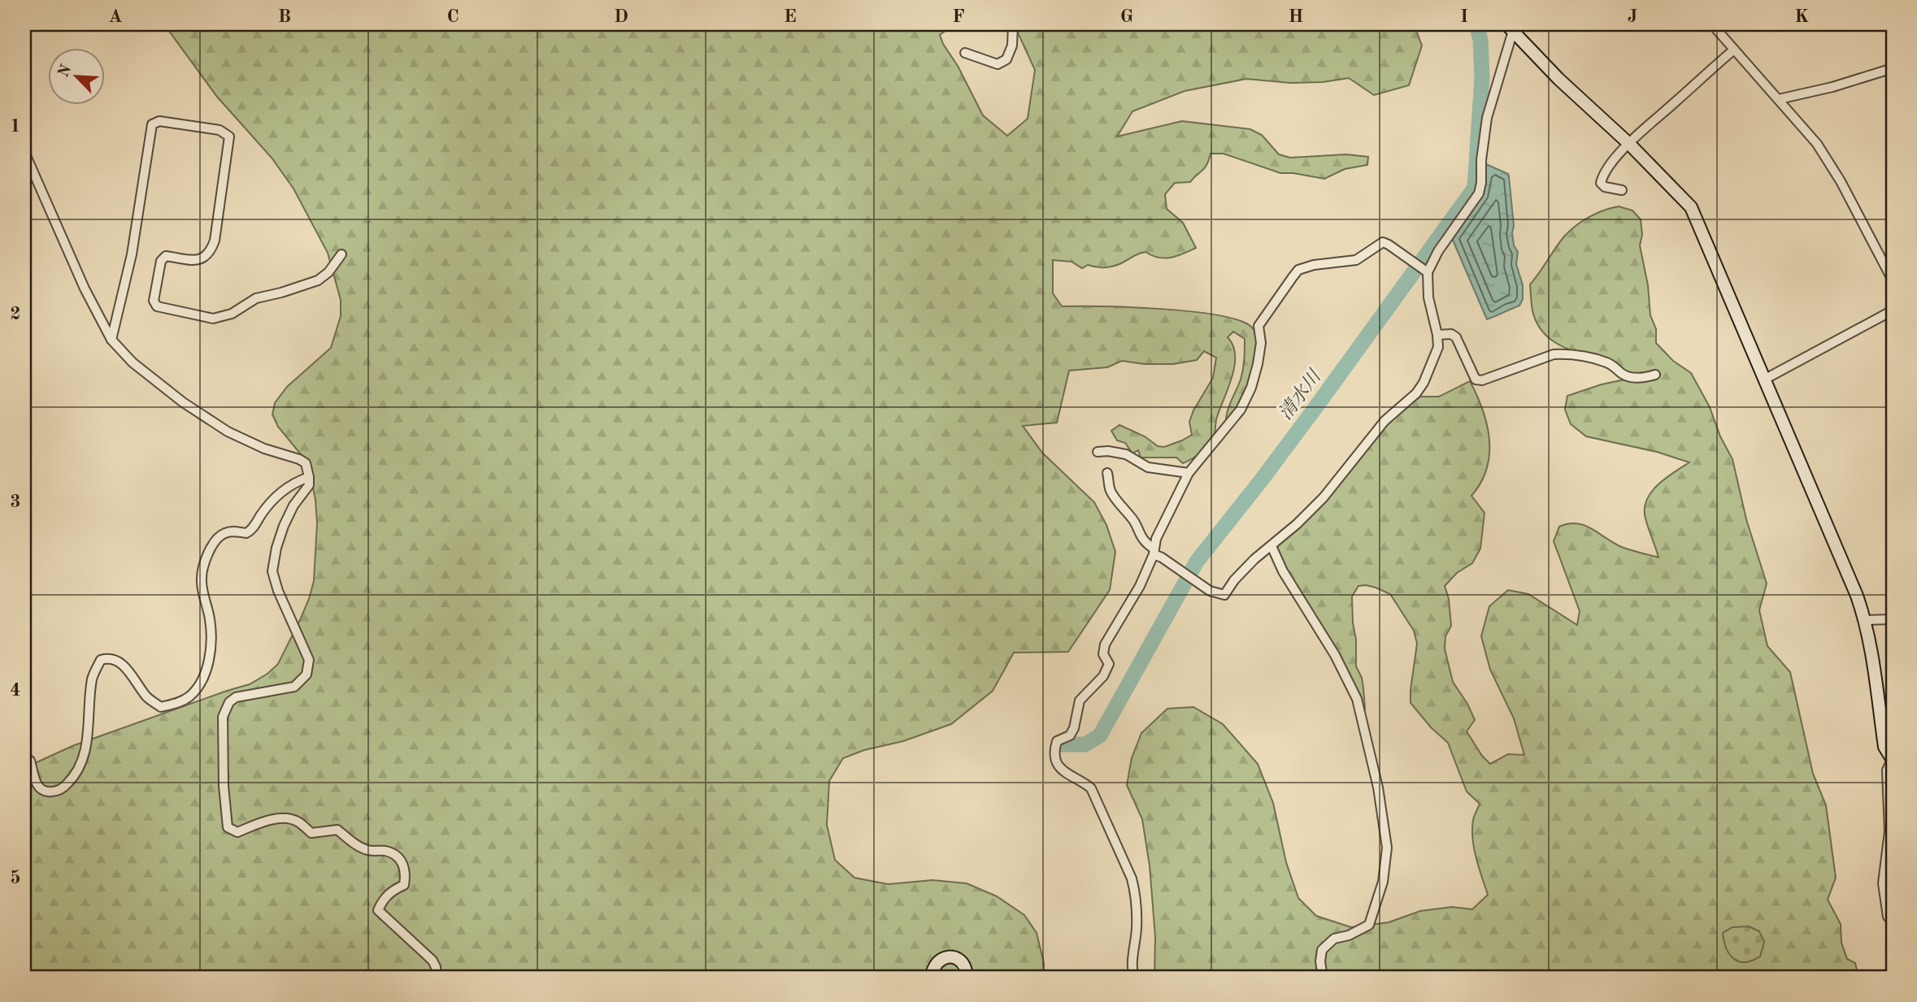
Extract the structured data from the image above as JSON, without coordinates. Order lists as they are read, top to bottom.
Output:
{
  "water": ["清水川"],
  "north": "top left",
  "grid": {
    "columns": [
      "A",
      "B",
      "C",
      "D",
      "E",
      "F",
      "G",
      "H",
      "I",
      "J",
      "K"
    ],
    "rows": [
      "1",
      "2",
      "3",
      "4",
      "5"
    ]
  }
}
